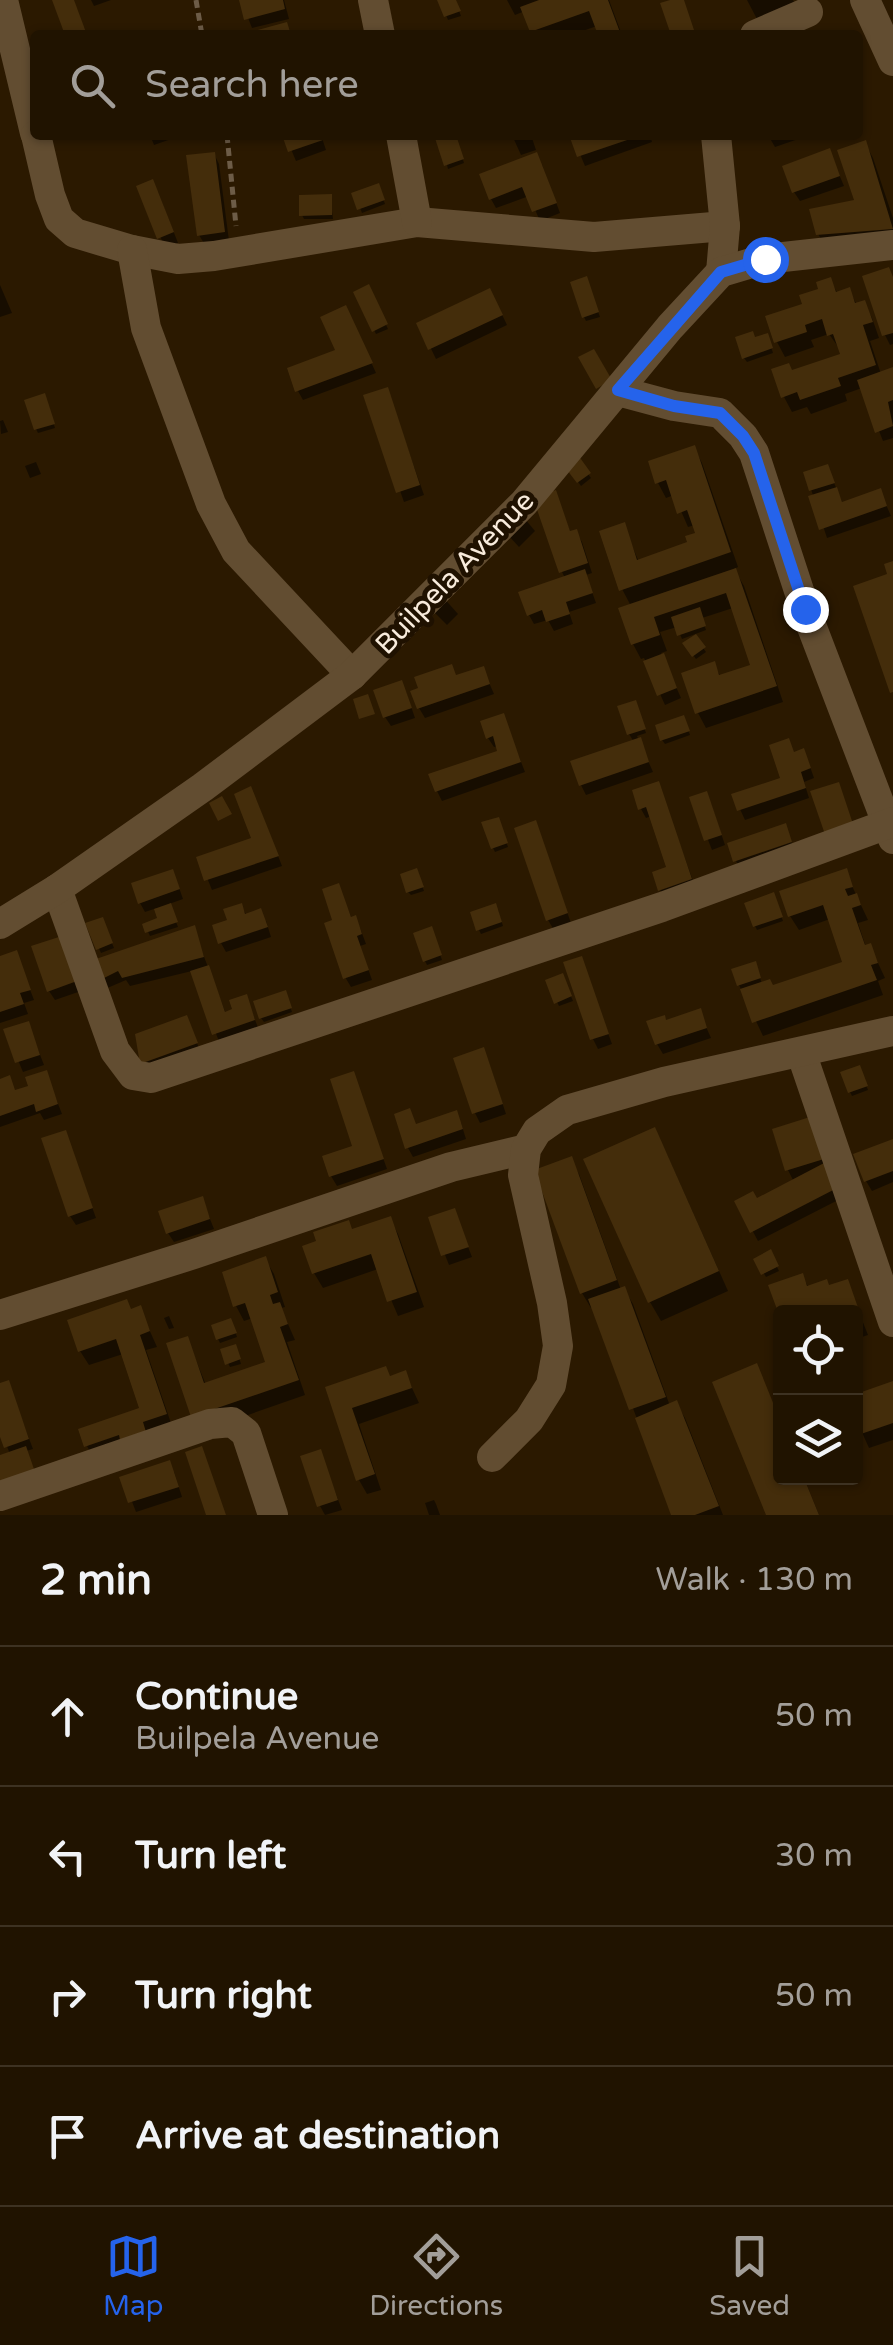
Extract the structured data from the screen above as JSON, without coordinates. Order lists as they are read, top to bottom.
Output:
{
  "streets": {
    "street": ["Builpela Avenue"]
  },
  "page": {
    "search": "Search here",
    "heading": ["2 min", "Walk · 130 m"],
    "list": [
      ["Continue", "Builpela Avenue", "50 m"],
      ["Turn left", "30 m"],
      ["Turn right", "50 m"],
      "Arrive at destination"
    ],
    "nav": ["Map", "Directions", "Saved"]
  }
}
